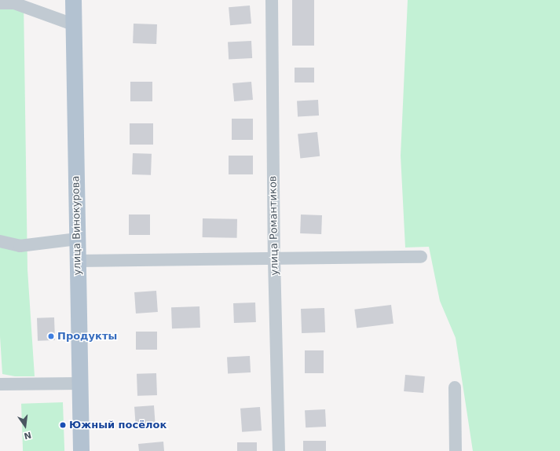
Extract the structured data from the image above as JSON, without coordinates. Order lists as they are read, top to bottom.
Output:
{
  "streets": {
    "main road": ["улица Винокурова"],
    "street": ["улица Романтиков"]
  },
  "places": ["Продукты", "Южный посёлок"],
  "north": "bottom"
}
